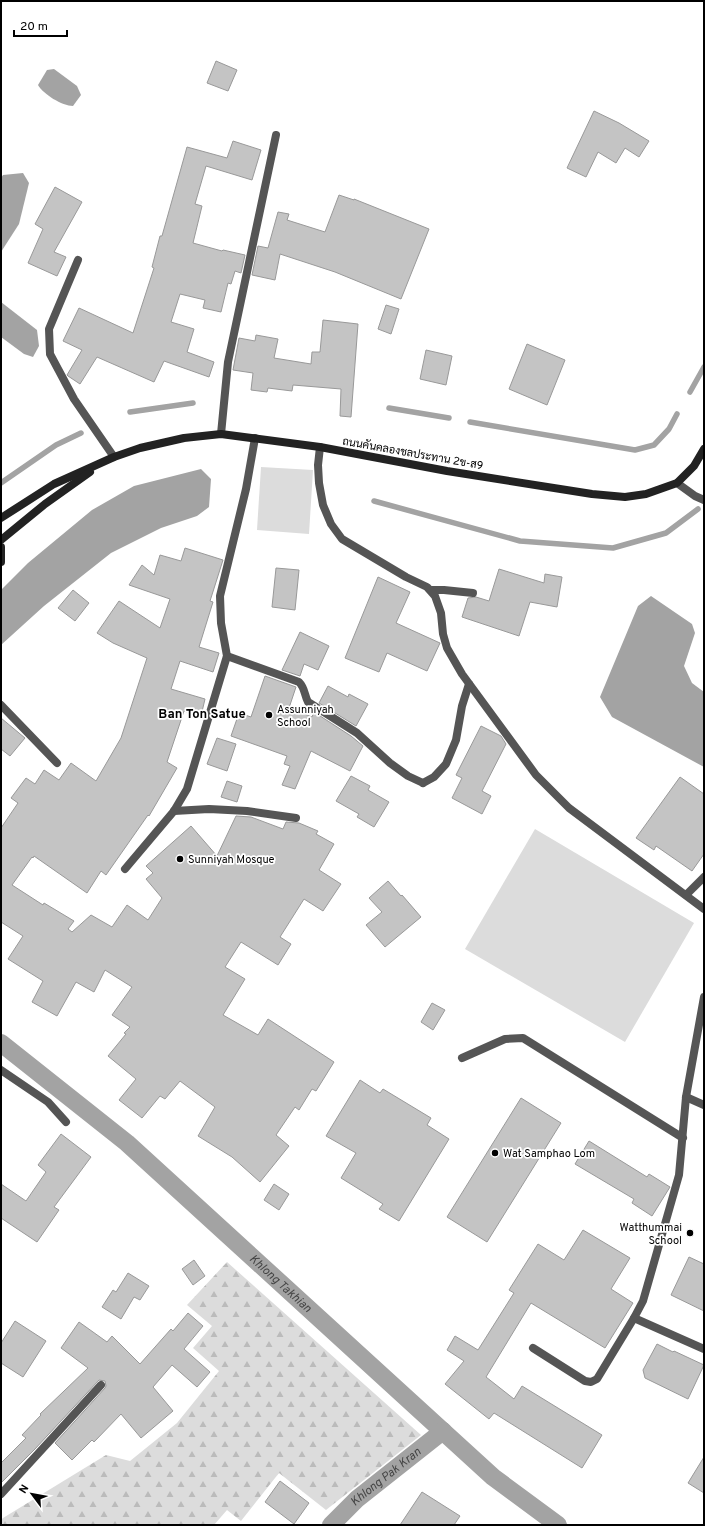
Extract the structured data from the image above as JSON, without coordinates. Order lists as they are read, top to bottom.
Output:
{
  "streets": {
    "street": ["ถนนคันคลองชลประทาน 2ข-ส9"]
  },
  "districts": ["Ban Ton Satue"],
  "water": ["Khlong Takhian", "Khlong Pak Kran"],
  "places": [
    "Assunniyah School",
    "Sunniyah Mosque",
    "Wat Samphao Lom",
    "Watthummai School"
  ],
  "scale_bar": "20 m",
  "north": "top left"
}
